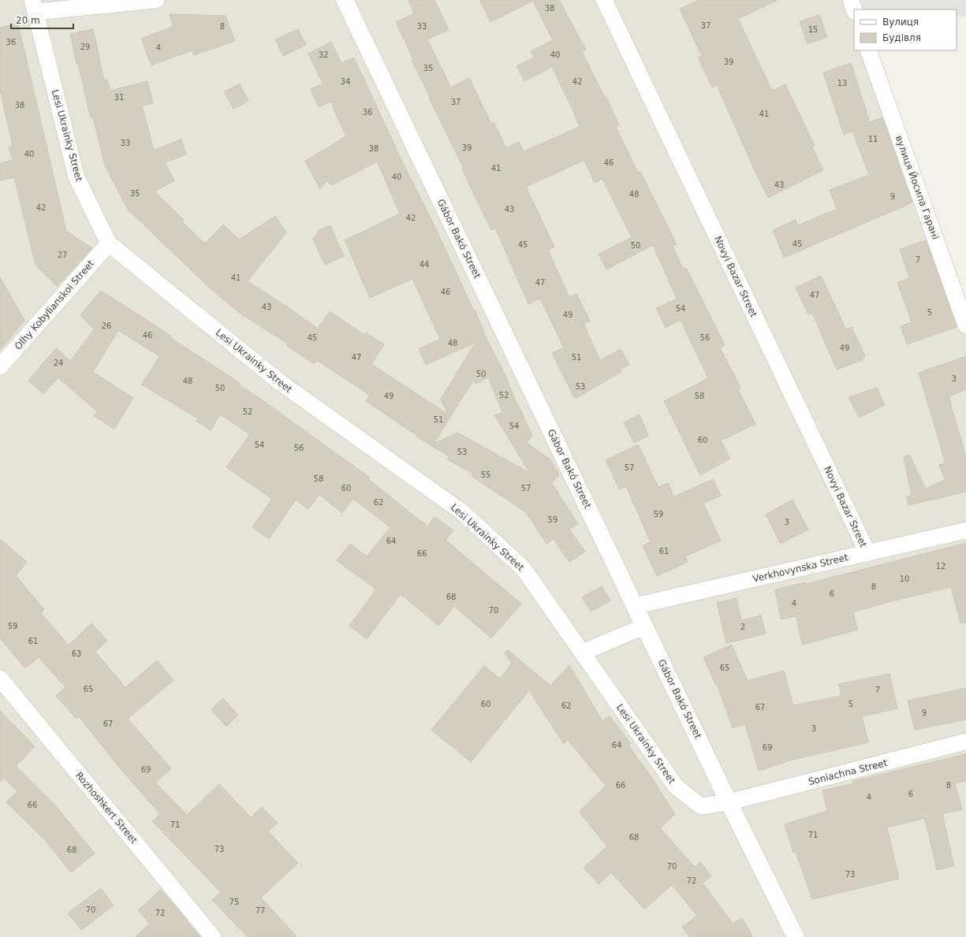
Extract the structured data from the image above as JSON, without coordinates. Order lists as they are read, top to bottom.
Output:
{
  "streets": {
    "street": [
      "Lesi Ukrainky Street",
      "вулиця Йосипа Гарані",
      "Gábor Bakó Street",
      "Novyi Bazar Street",
      "Olhy Kobylianskoi Street",
      "Verkhovynska Street",
      "Soniachna Street",
      "Rozhoshkert Street"
    ]
  },
  "crossings": [
    ["Lesi Ukrainky Street", "Gábor Bakó Street"],
    ["Lesi Ukrainky Street", "Olhy Kobylianskoi Street"],
    ["Lesi Ukrainky Street", "Soniachna Street"],
    ["Gábor Bakó Street", "Verkhovynska Street"],
    ["Gábor Bakó Street", "Soniachna Street"],
    ["Novyi Bazar Street", "Verkhovynska Street"]
  ],
  "house_numbers": [
    "38",
    "37",
    "8",
    "33",
    "15",
    "36",
    "29",
    "4",
    "32",
    "40",
    "39",
    "35",
    "34",
    "42",
    "13",
    "31",
    "37",
    "38",
    "36",
    "41",
    "11",
    "33",
    "39",
    "38",
    "40",
    "46",
    "41",
    "40",
    "43",
    "35",
    "48",
    "9",
    "42",
    "43",
    "42",
    "45",
    "45",
    "50",
    "27",
    "7",
    "44",
    "41",
    "47",
    "46",
    "47",
    "43",
    "54",
    "5",
    "49",
    "26",
    "46",
    "45",
    "56",
    "48",
    "49",
    "47",
    "51",
    "24",
    "50",
    "3",
    "48",
    "53",
    "50",
    "52",
    "49",
    "58",
    "52",
    "51",
    "54",
    "60",
    "54",
    "56",
    "53",
    "57",
    "55",
    "58",
    "60",
    "57",
    "62",
    "59",
    "59",
    "3",
    "64",
    "61",
    "66",
    "12",
    "10",
    "8",
    "6",
    "68",
    "4",
    "70",
    "59",
    "2",
    "61",
    "63",
    "65",
    "65",
    "7",
    "60",
    "5",
    "62",
    "67",
    "9",
    "67",
    "3",
    "64",
    "69",
    "69",
    "66",
    "8",
    "6",
    "4",
    "66",
    "71",
    "71",
    "68",
    "73",
    "68",
    "70",
    "73",
    "72",
    "75",
    "70",
    "77",
    "72"
  ],
  "legend": ["Вулиця", "Будівля"],
  "scale_bar": "20 m"
}
